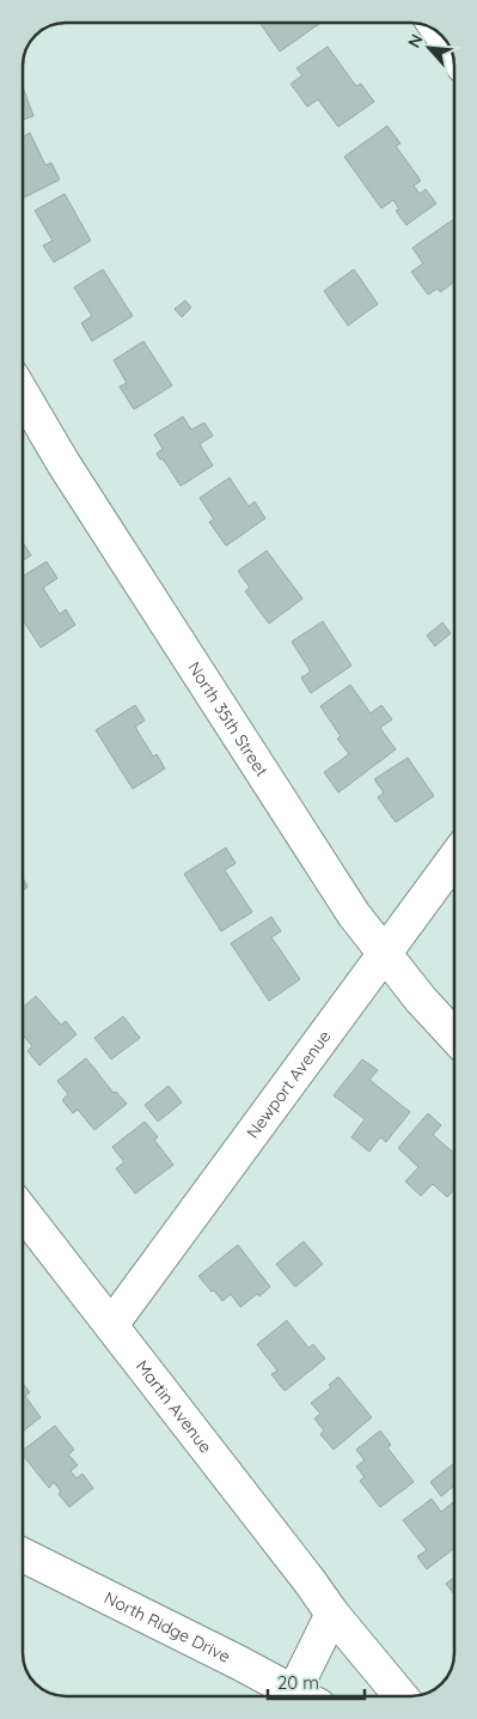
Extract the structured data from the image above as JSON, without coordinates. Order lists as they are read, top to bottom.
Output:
{
  "streets": {
    "street": [
      "North 35th Street",
      "Newport Avenue",
      "Martin Avenue",
      "North Ridge Drive"
    ]
  },
  "crossings": [
    ["North 35th Street", "Newport Avenue"],
    ["Newport Avenue", "Martin Avenue"]
  ],
  "scale_bar": "20 m",
  "north": "top left"
}
